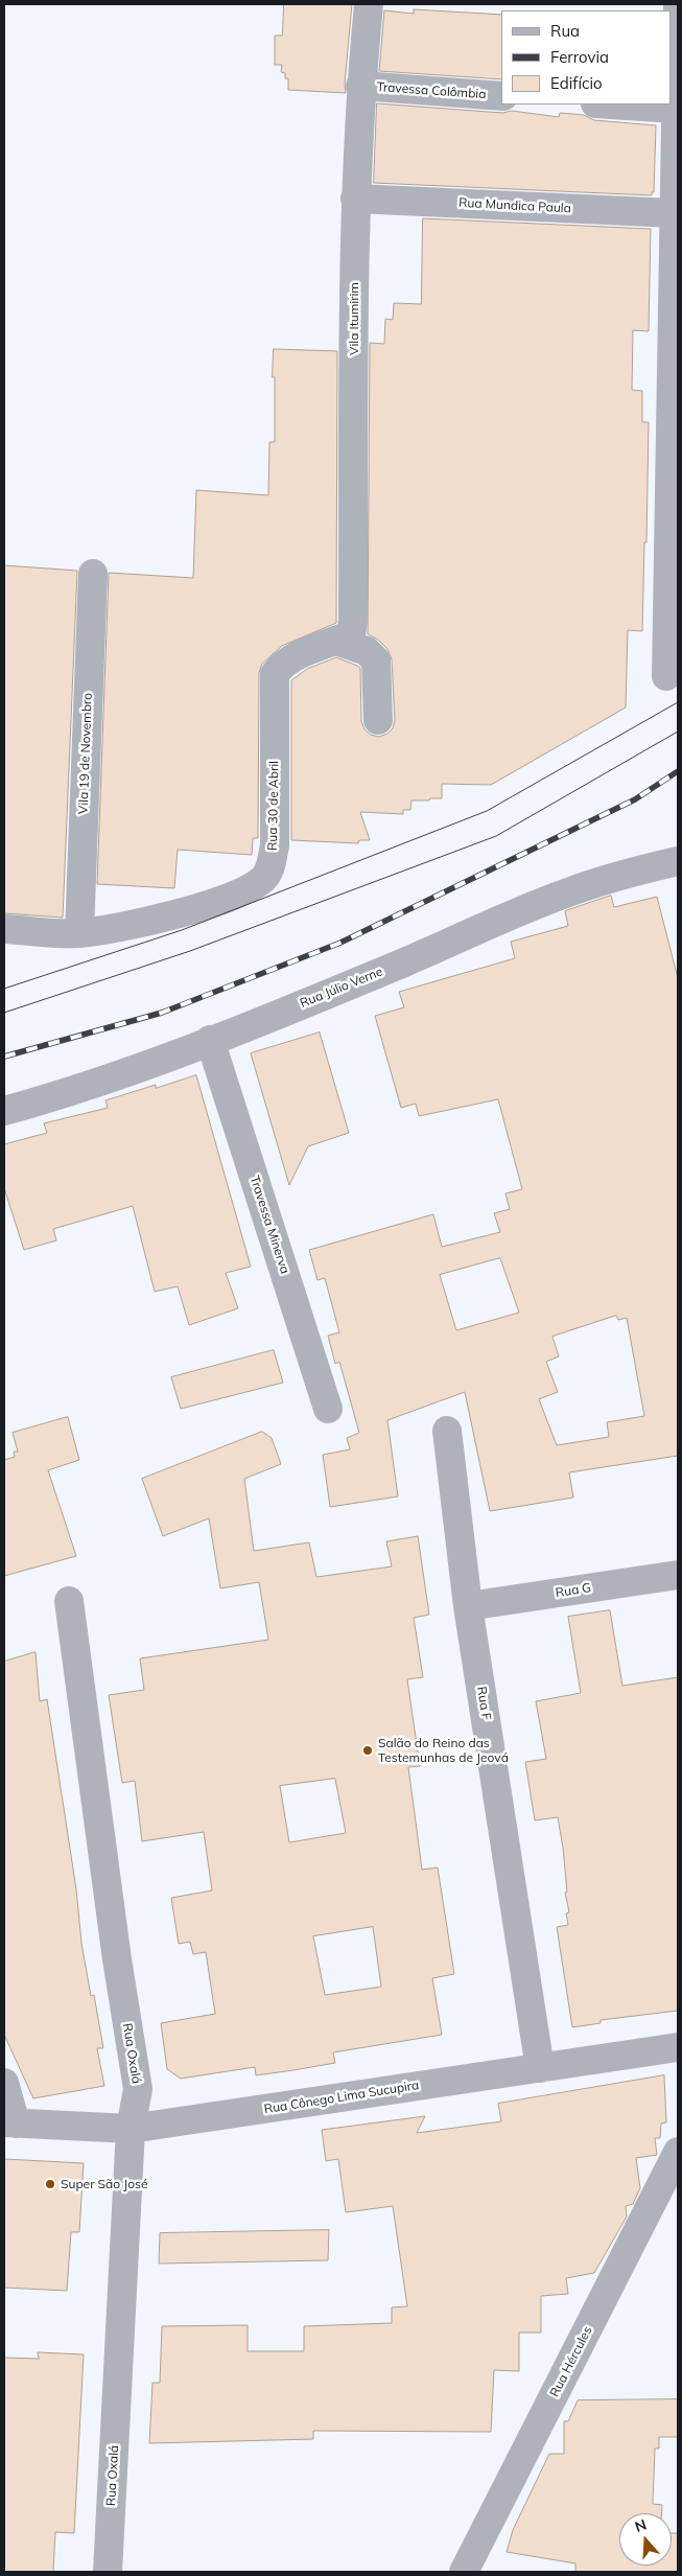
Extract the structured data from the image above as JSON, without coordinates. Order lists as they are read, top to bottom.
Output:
{
  "streets": {
    "street": [
      "Travessa Colômbia",
      "Rua Mundica Paula",
      "Vila Itumirim",
      "Vila 19 de Novembro",
      "Rua 30 de Abril",
      "Rua Júlio Verne",
      "Travessa Minerva",
      "Rua G",
      "Rua F",
      "Rua Oxalá",
      "Rua Cônego Lima Sucupira",
      "Rua Hércules"
    ]
  },
  "crossings": [
    ["Travessa Colômbia", "Vila Itumirim"],
    ["Rua Mundica Paula", "Vila Itumirim"],
    ["Vila Itumirim", "Rua 30 de Abril"],
    ["Vila 19 de Novembro", "Rua 30 de Abril"],
    ["Rua Júlio Verne", "Travessa Minerva"],
    ["Rua G", "Rua F"],
    ["Rua F", "Rua Cônego Lima Sucupira"],
    ["Rua Oxalá", "Rua Cônego Lima Sucupira"]
  ],
  "places": ["Salão do Reino das Testemunhas de Jeová", "Super São José"],
  "legend": ["Rua", "Ferrovia", "Edifício"],
  "north": "top"
}
